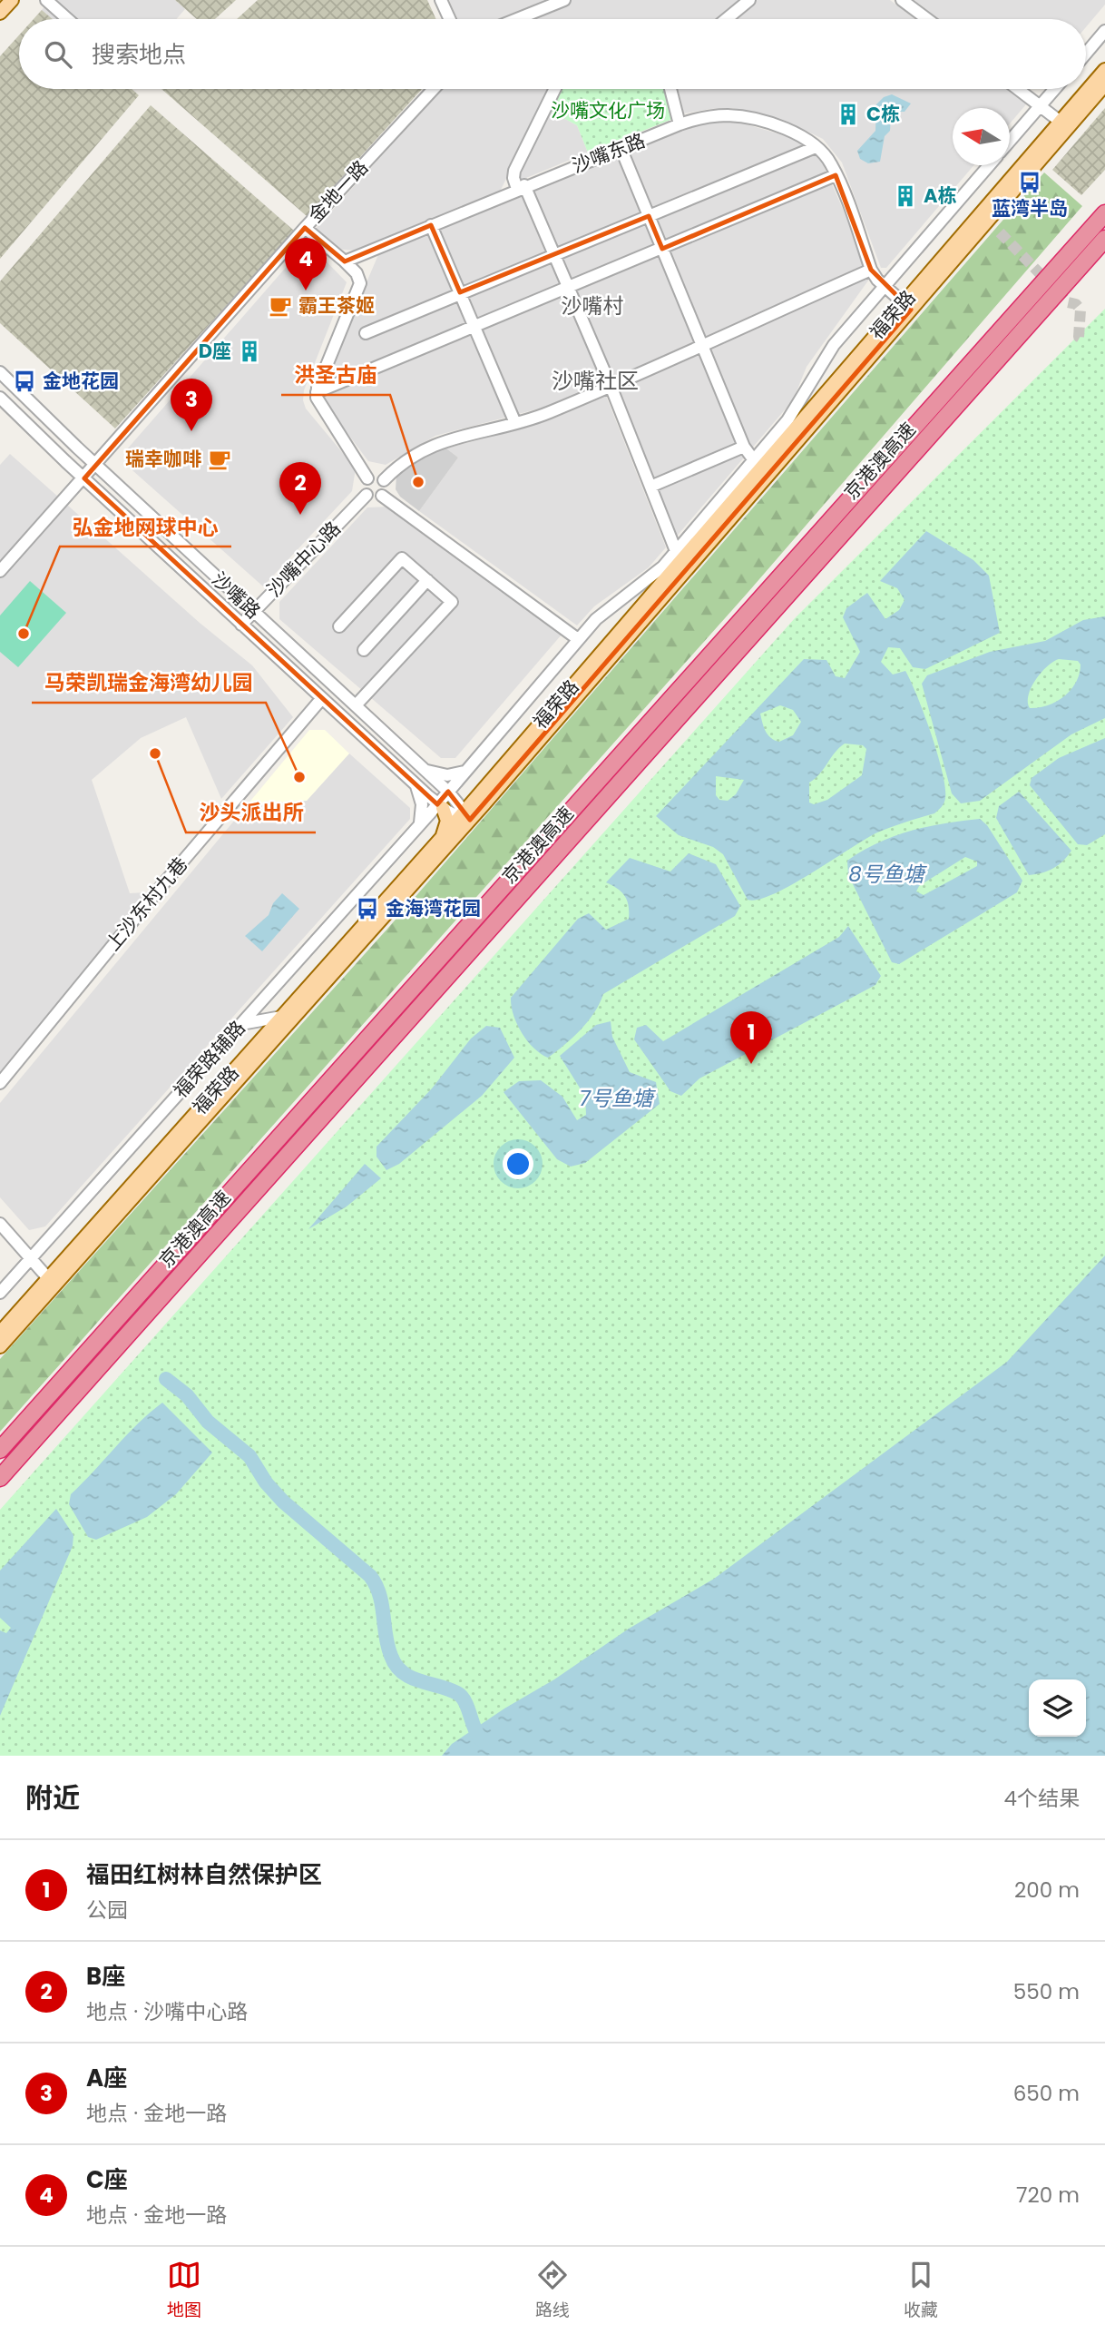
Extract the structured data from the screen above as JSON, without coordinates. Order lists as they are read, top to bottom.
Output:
{
  "streets": {
    "highway": ["京港澳高速"],
    "main road": ["福荣路"],
    "street": [
      "沙嘴东路",
      "金地一路",
      "沙嘴中心路",
      "沙嘴路",
      "上沙东村九巷",
      "福荣路辅路"
    ]
  },
  "crossings": [
    ["沙嘴东路", "福荣路"],
    ["沙嘴东路", "福荣路辅路"],
    ["金地一路", "沙嘴路"],
    ["福荣路", "沙嘴路"],
    ["福荣路", "福荣路辅路"],
    ["沙嘴中心路", "沙嘴路"],
    ["沙嘴路", "上沙东村九巷"],
    ["沙嘴路", "福荣路辅路"]
  ],
  "districts": ["沙嘴村", "沙嘴社区"],
  "water": ["8号鱼塘", "7号鱼塘"],
  "parks": ["沙嘴文化广场"],
  "places": {
    "building": ["C栋", "A栋", "D座"],
    "bus stop": ["蓝湾半岛", "金地花园", "金海湾花园"],
    "cafe": ["霸王茶姬", "瑞幸咖啡"],
    "other": [
      "洪圣古庙",
      "弘金地网球中心",
      "沙头派出所",
      "马荣凯瑞金海湾幼儿园"
    ]
  },
  "north": "left",
  "page": {
    "search": "搜索地点",
    "pins": [
      "4",
      "3",
      "2",
      "1"
    ],
    "heading": ["附近", "4个结果"],
    "list": [
      {
        "mark": "1",
        "name": "福田红树林自然保护区",
        "note": "公园",
        "value": "200 m"
      },
      {
        "mark": "2",
        "name": "B座",
        "note": "地点 · 沙嘴中心路",
        "value": "550 m"
      },
      {
        "mark": "3",
        "name": "A座",
        "note": "地点 · 金地一路",
        "value": "650 m"
      },
      {
        "mark": "4",
        "name": "C座",
        "note": "地点 · 金地一路",
        "value": "720 m"
      }
    ],
    "nav": ["地图", "路线", "收藏"]
  }
}
